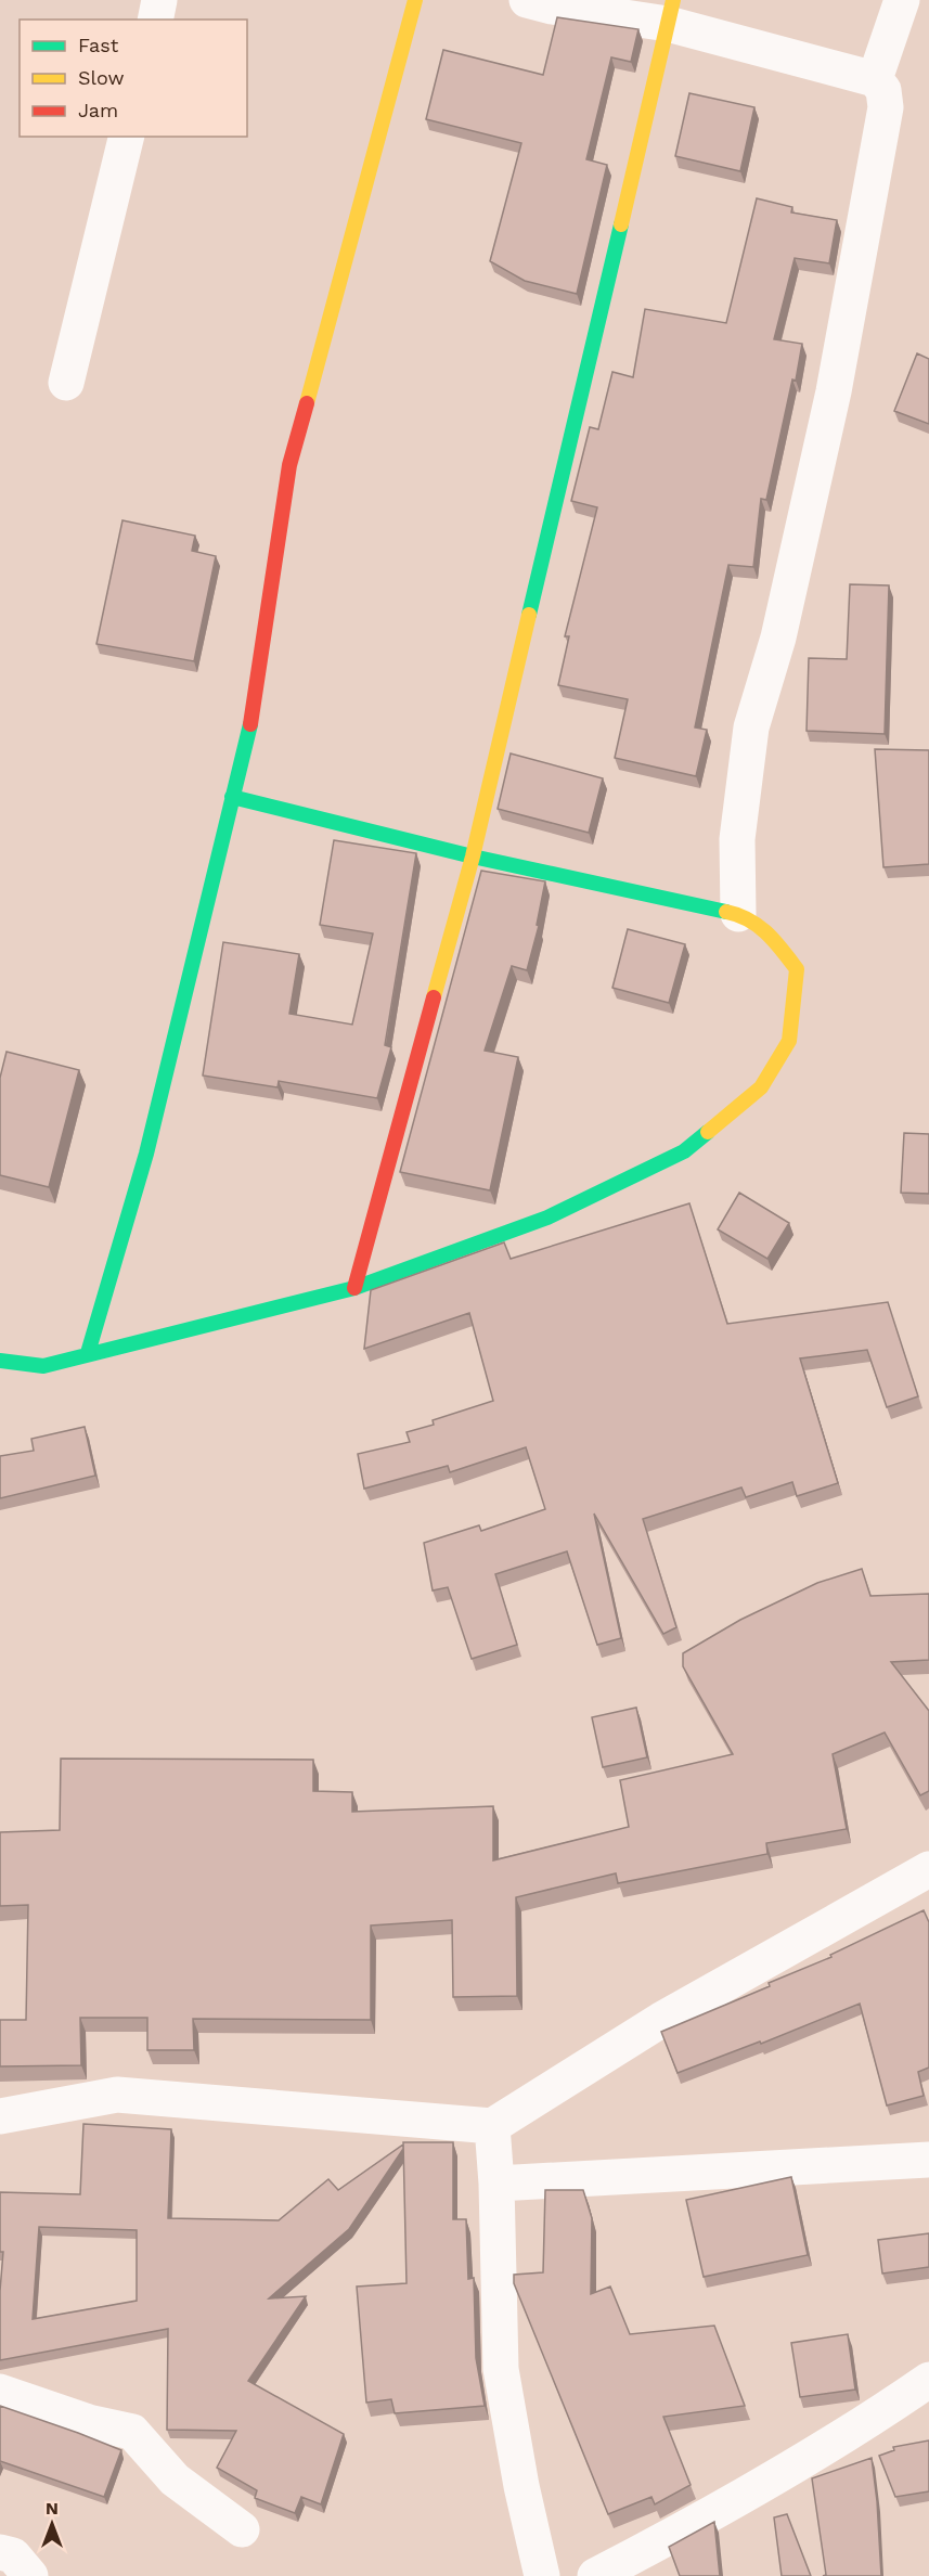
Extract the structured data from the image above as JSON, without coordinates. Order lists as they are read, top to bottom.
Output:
{
  "legend": ["Fast", "Slow", "Jam"],
  "north": "top"
}
